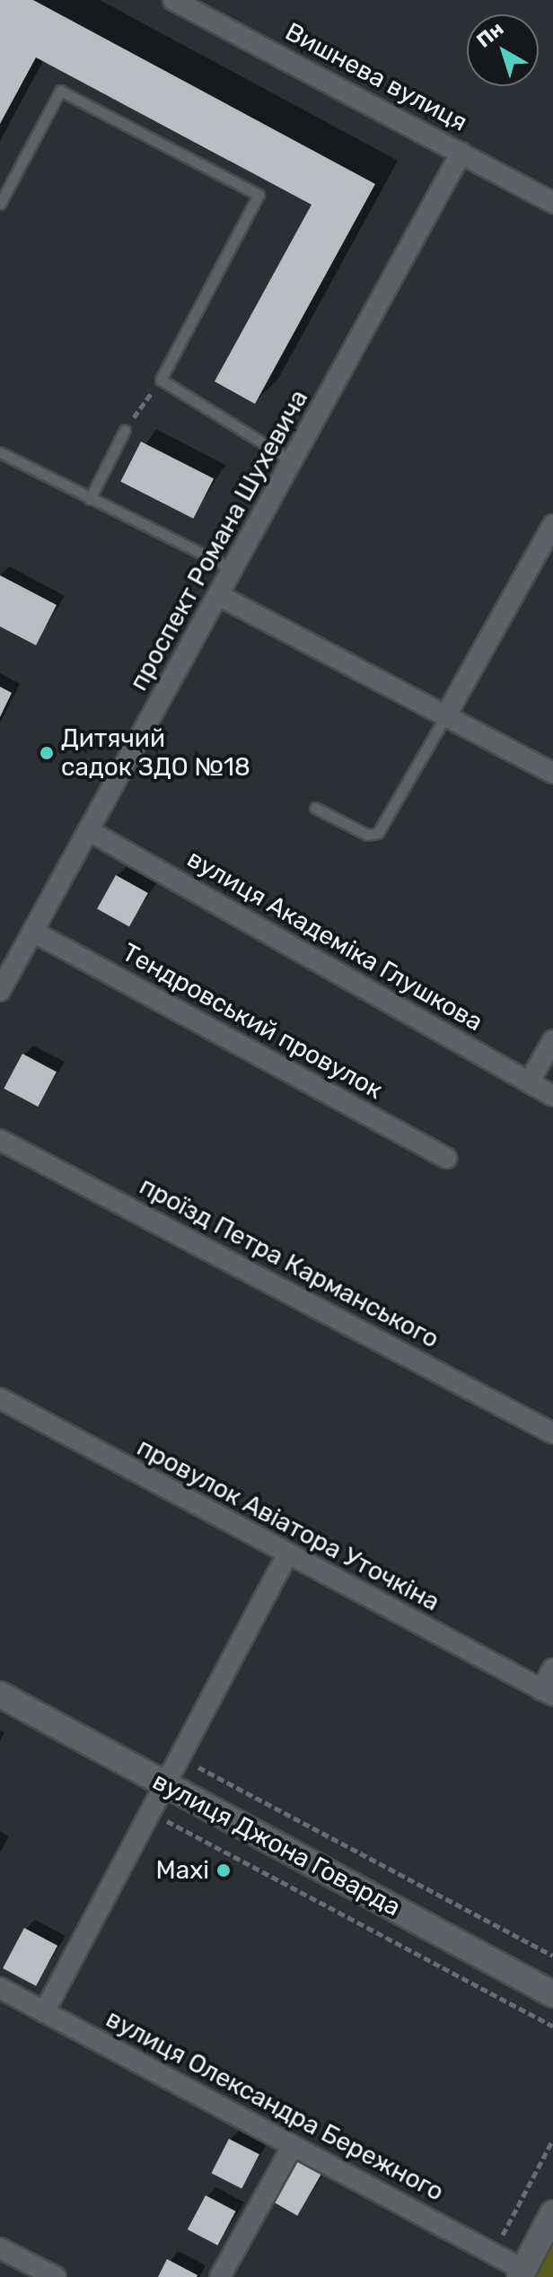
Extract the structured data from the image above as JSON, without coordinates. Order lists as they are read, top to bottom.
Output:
{
  "streets": {
    "street": [
      "Вишнева вулиця",
      "проспект Романа Шухевича",
      "вулиця Академіка Глушкова",
      "Тендровський провулок",
      "проїзд Петра Карманського",
      "провулок Авіатора Уточкіна",
      "вулиця Джона Говарда",
      "вулиця Олександра Бережного"
    ]
  },
  "crossings": [
    ["Вишнева вулиця", "проспект Романа Шухевича"],
    ["проспект Романа Шухевича", "вулиця Академіка Глушкова"],
    ["проспект Романа Шухевича", "Тендровський провулок"]
  ],
  "places": ["Дитячий садок ЗДО №18", "Maxi"],
  "north": "top left"
}
